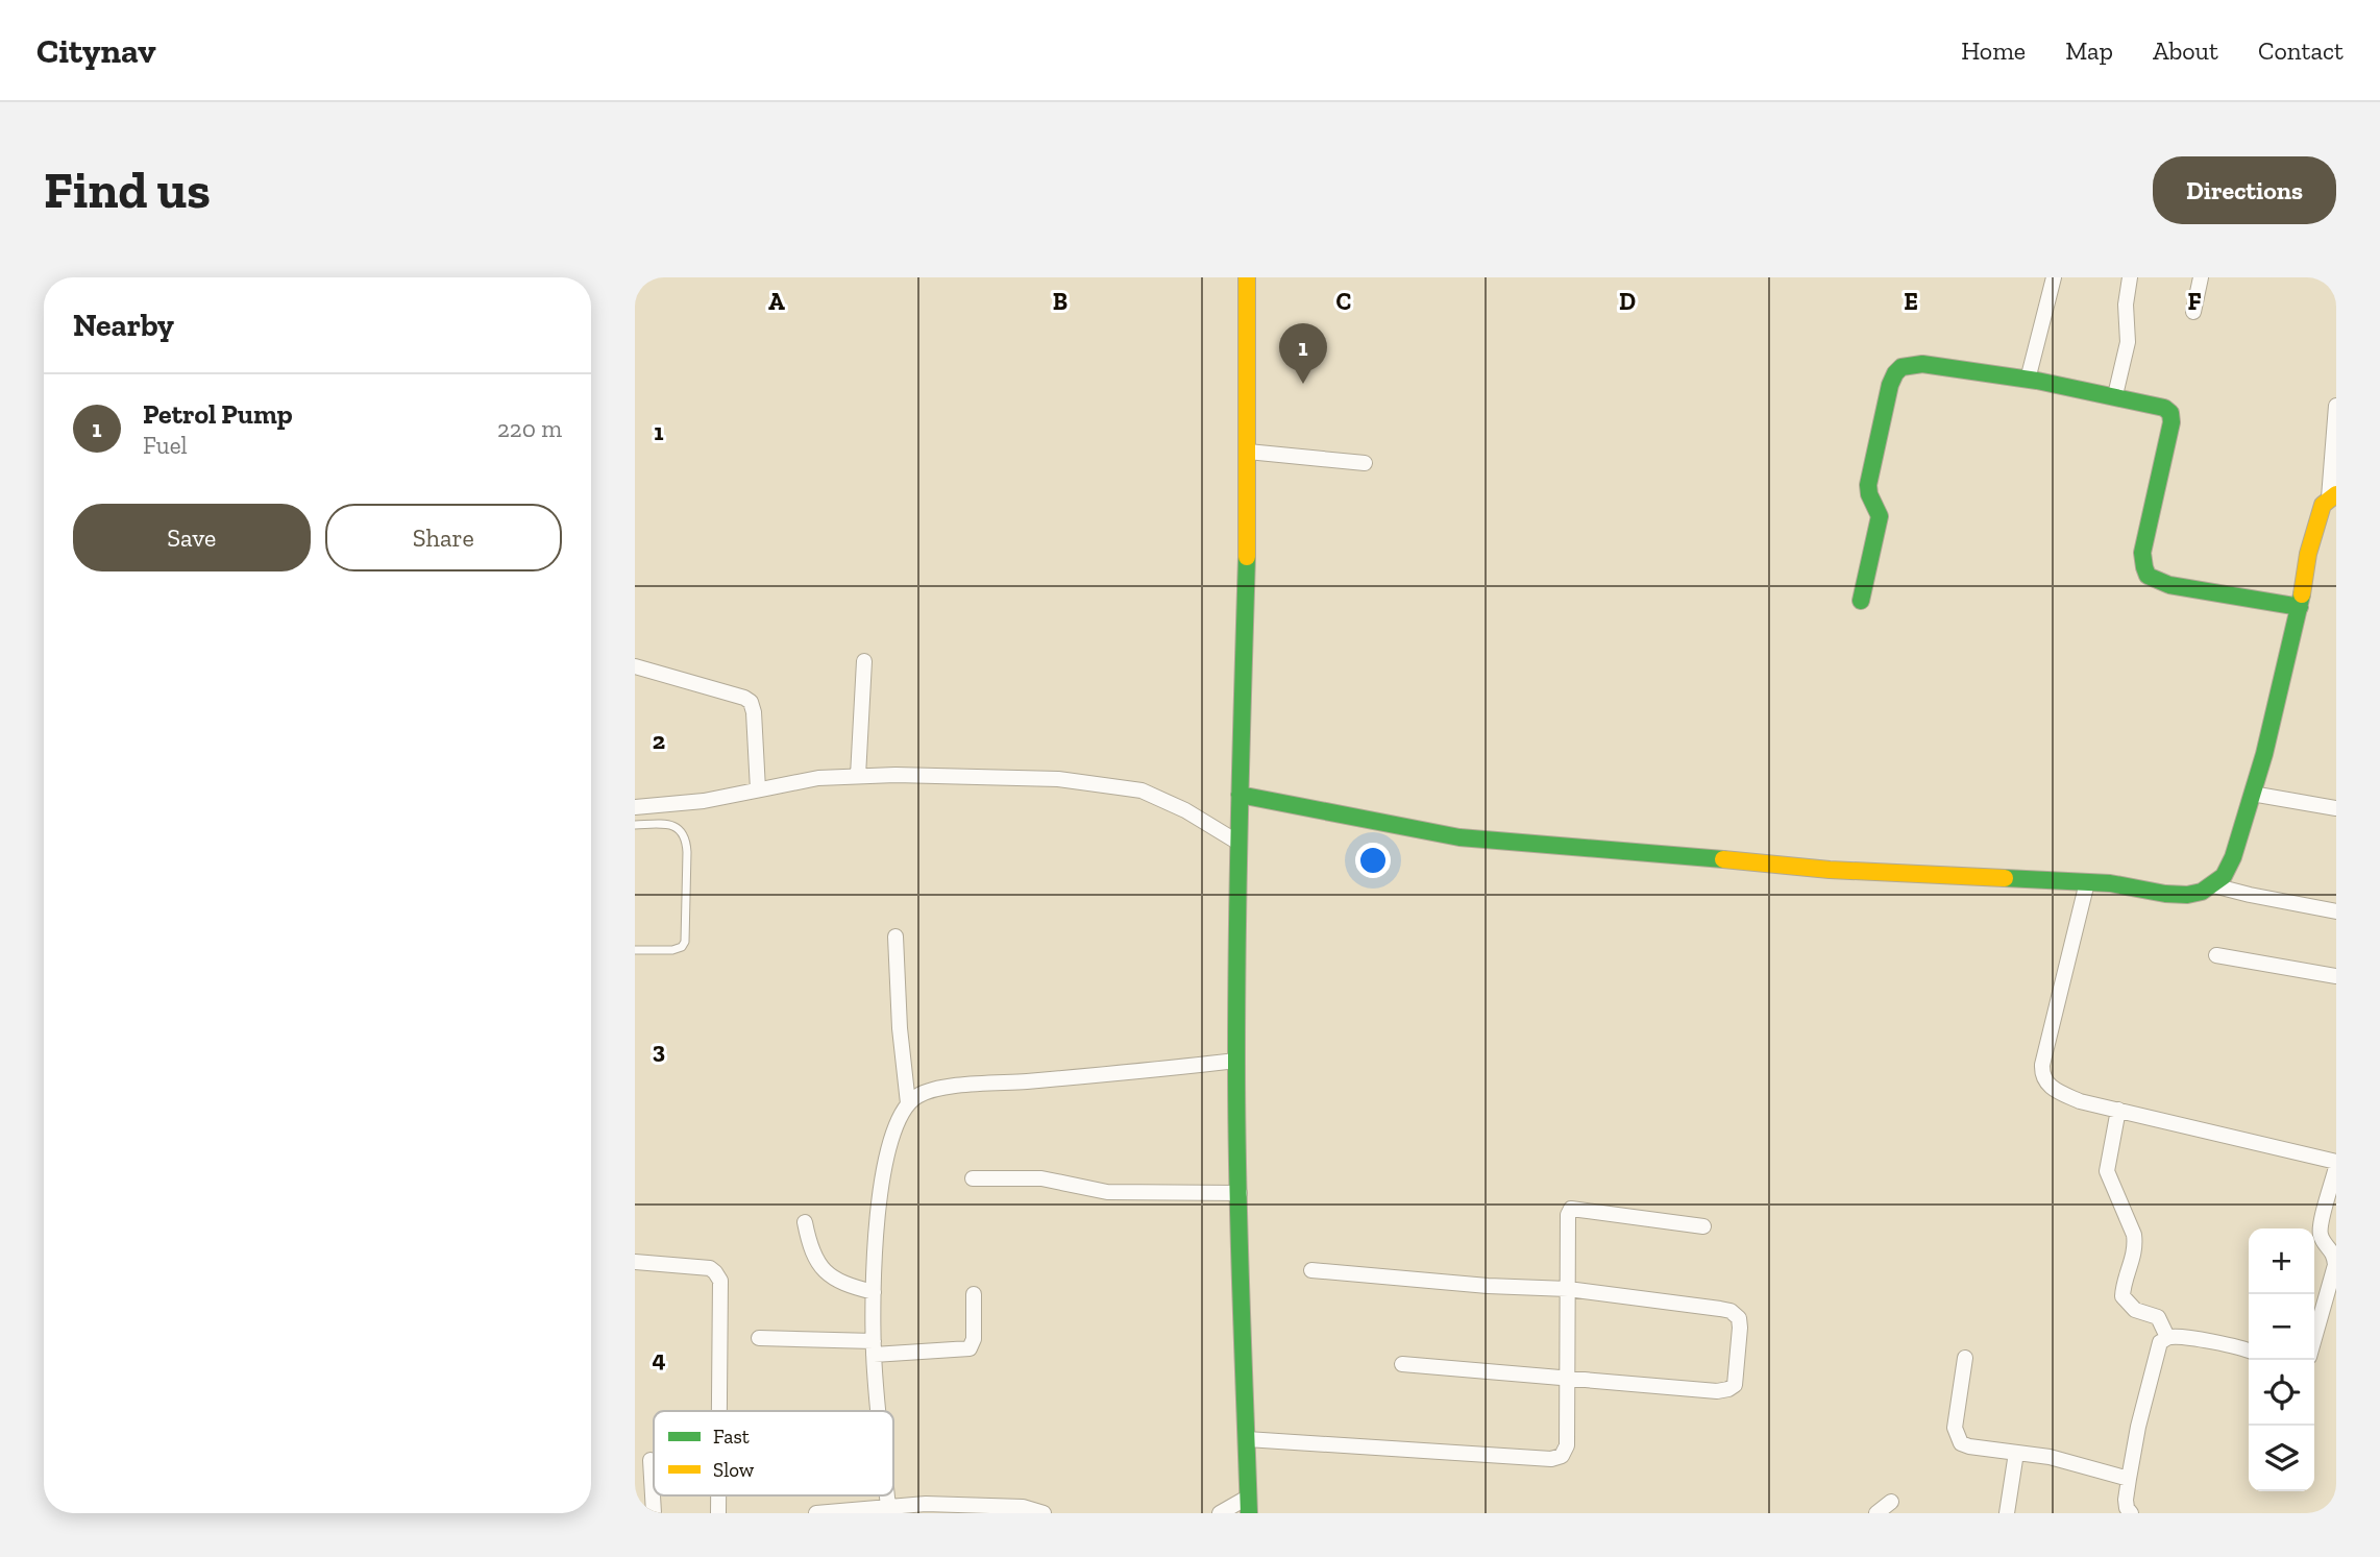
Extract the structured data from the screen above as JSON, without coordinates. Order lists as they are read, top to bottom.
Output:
{
  "legend": ["Fast", "Slow"],
  "page": {
    "header": "Citynav",
    "nav": [
      "Home",
      "Map",
      "About",
      "Contact"
    ],
    "buttons": [
      "Directions",
      ["Save", "Share"]
    ],
    "title": "Find us",
    "heading": "Nearby",
    "pins": "1",
    "list": [
      {
        "mark": "1",
        "name": "Petrol Pump",
        "note": "Fuel",
        "value": "220 m"
      }
    ],
    "map_buttons": ["+", "−"]
  },
  "grid": {
    "columns": [
      "A",
      "B",
      "C",
      "D",
      "E",
      "F"
    ],
    "rows": [
      "1",
      "2",
      "3",
      "4"
    ]
  }
}
